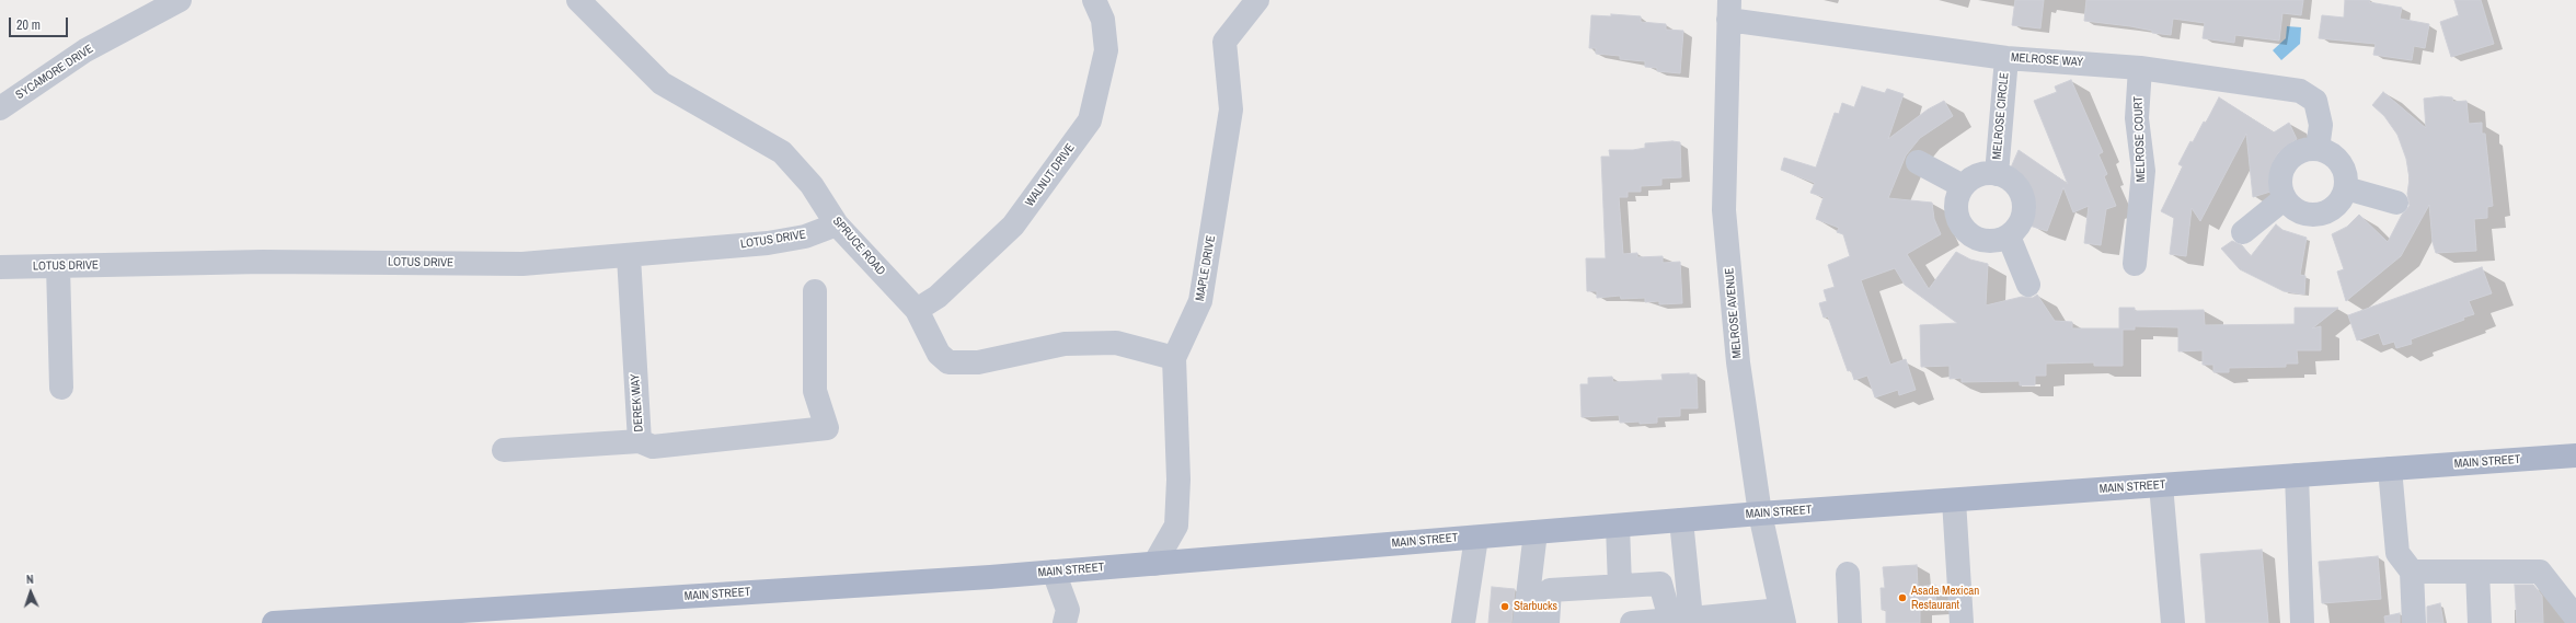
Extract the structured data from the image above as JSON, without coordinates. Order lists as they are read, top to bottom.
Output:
{
  "streets": {
    "main road": ["MAIN STREET"],
    "street": [
      "MELROSE WAY",
      "SYCAMORE DRIVE",
      "MELROSE CIRCLE",
      "MELROSE COURT",
      "WALNUT DRIVE",
      "LOTUS DRIVE",
      "SPRUCE ROAD",
      "MAPLE DRIVE",
      "MELROSE AVENUE",
      "DEREK WAY"
    ]
  },
  "crossings": [
    ["MELROSE WAY", "MELROSE CIRCLE"],
    ["MELROSE WAY", "MELROSE COURT"],
    ["MELROSE WAY", "MELROSE AVENUE"],
    ["WALNUT DRIVE", "SPRUCE ROAD"],
    ["LOTUS DRIVE", "SPRUCE ROAD"],
    ["LOTUS DRIVE", "DEREK WAY"],
    ["SPRUCE ROAD", "MAPLE DRIVE"],
    ["MAPLE DRIVE", "MAIN STREET"],
    ["MELROSE AVENUE", "MAIN STREET"]
  ],
  "places": ["Asada Mexican Restaurant", "Starbucks"],
  "scale_bar": "20 m",
  "north": "top"
}
